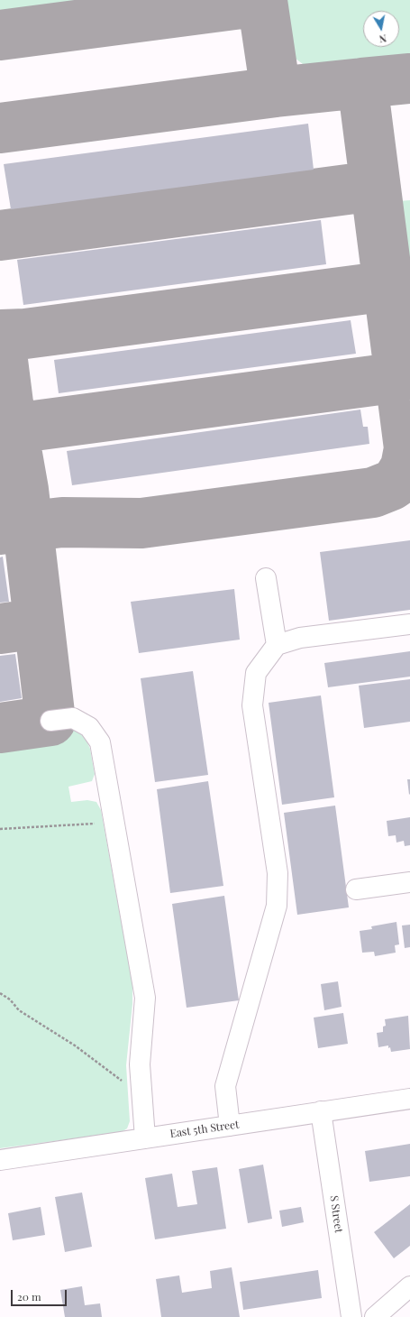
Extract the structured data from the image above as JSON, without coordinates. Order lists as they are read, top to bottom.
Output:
{
  "streets": {
    "street": ["East 5th Street", "S Street"]
  },
  "crossings": [
    ["East 5th Street", "S Street"]
  ],
  "scale_bar": "20 m",
  "north": "bottom"
}
